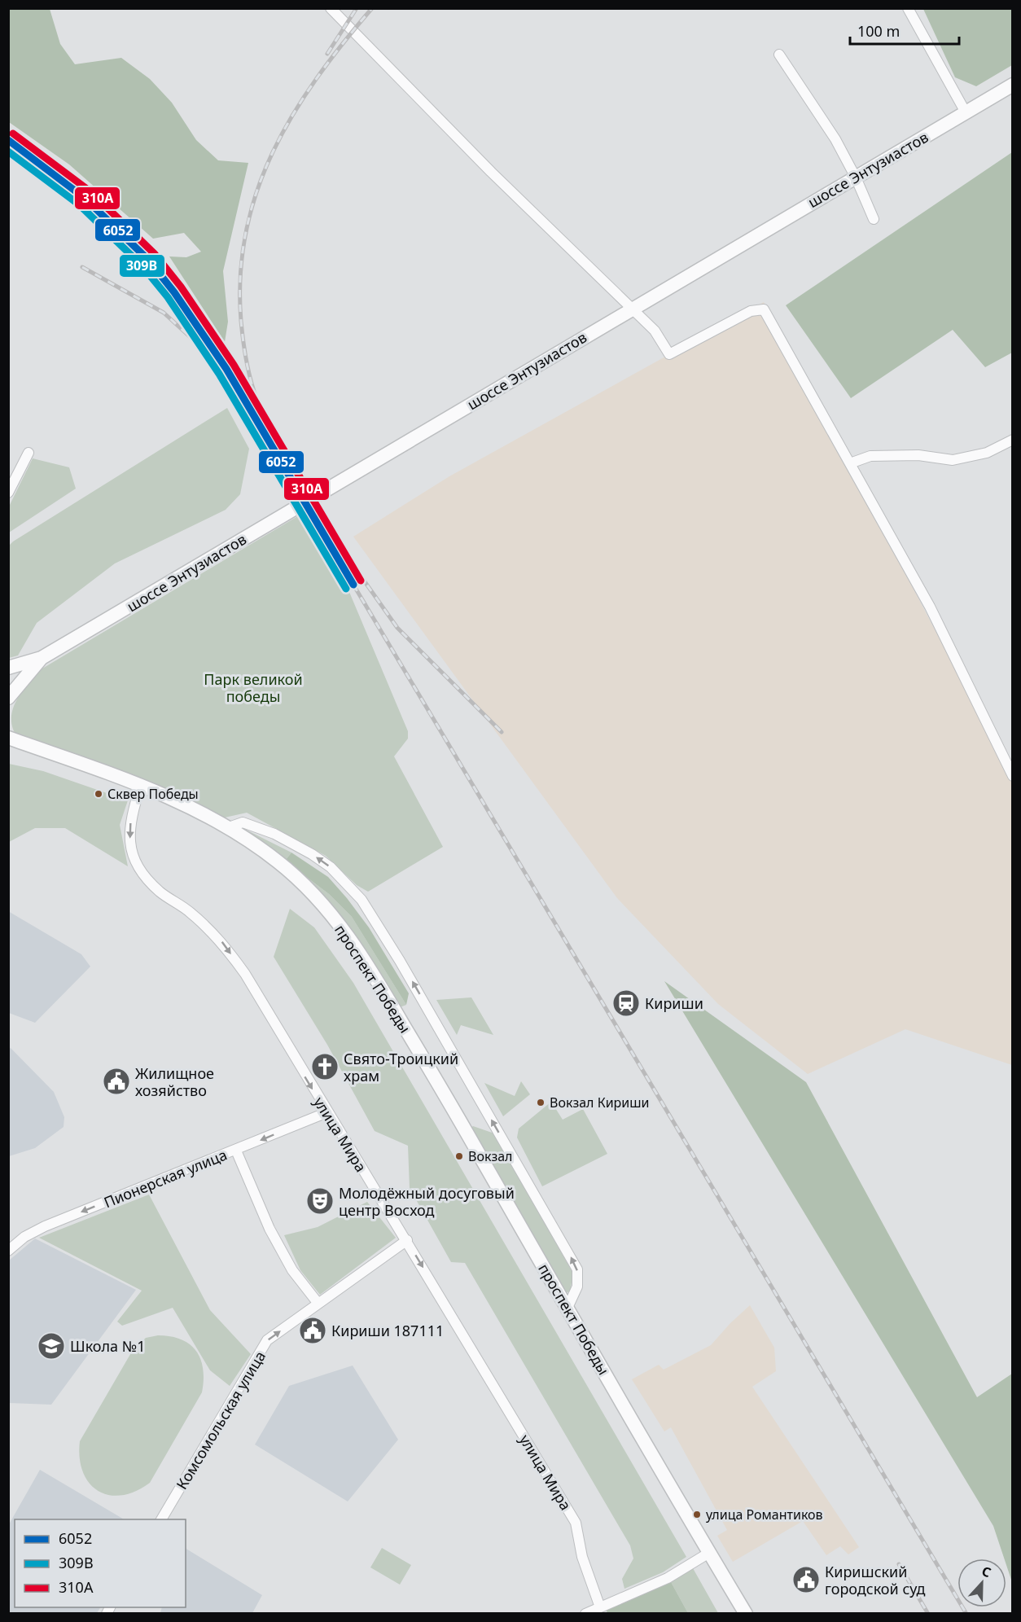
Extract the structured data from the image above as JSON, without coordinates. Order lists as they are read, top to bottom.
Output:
{
  "streets": {
    "main road": ["шоссе Энтузиастов", "проспект Победы"],
    "street": ["улица Мира", "Пионерская улица", "Комсомольская улица"]
  },
  "crossings": [
    ["проспект Победы", "улица Мира"],
    ["улица Мира", "Пионерская улица"],
    ["улица Мира", "Комсомольская улица"]
  ],
  "one_way": ["улица Мира", "Пионерская улица", "Комсомольская улица"],
  "parks": ["Парк великой победы"],
  "places": {
    "other": [
      "Сквер Победы",
      "Вокзал Кириши",
      "Вокзал",
      "улица Романтиков"
    ],
    "station": ["Кириши"],
    "church": ["Свято-Троицкий храм"],
    "public building": ["Жилищное хозяйство", "Кириши 187111", "Киришский городской суд"],
    "theatre": ["Молодёжный досуговый центр Восход"],
    "school or university": ["Школа №1"]
  },
  "lines": ["transit line 310А", "transit line 6052", "transit line 309В"],
  "legend": ["6052", "309В", "310А"],
  "scale_bar": "100 m",
  "north": "top"
}
